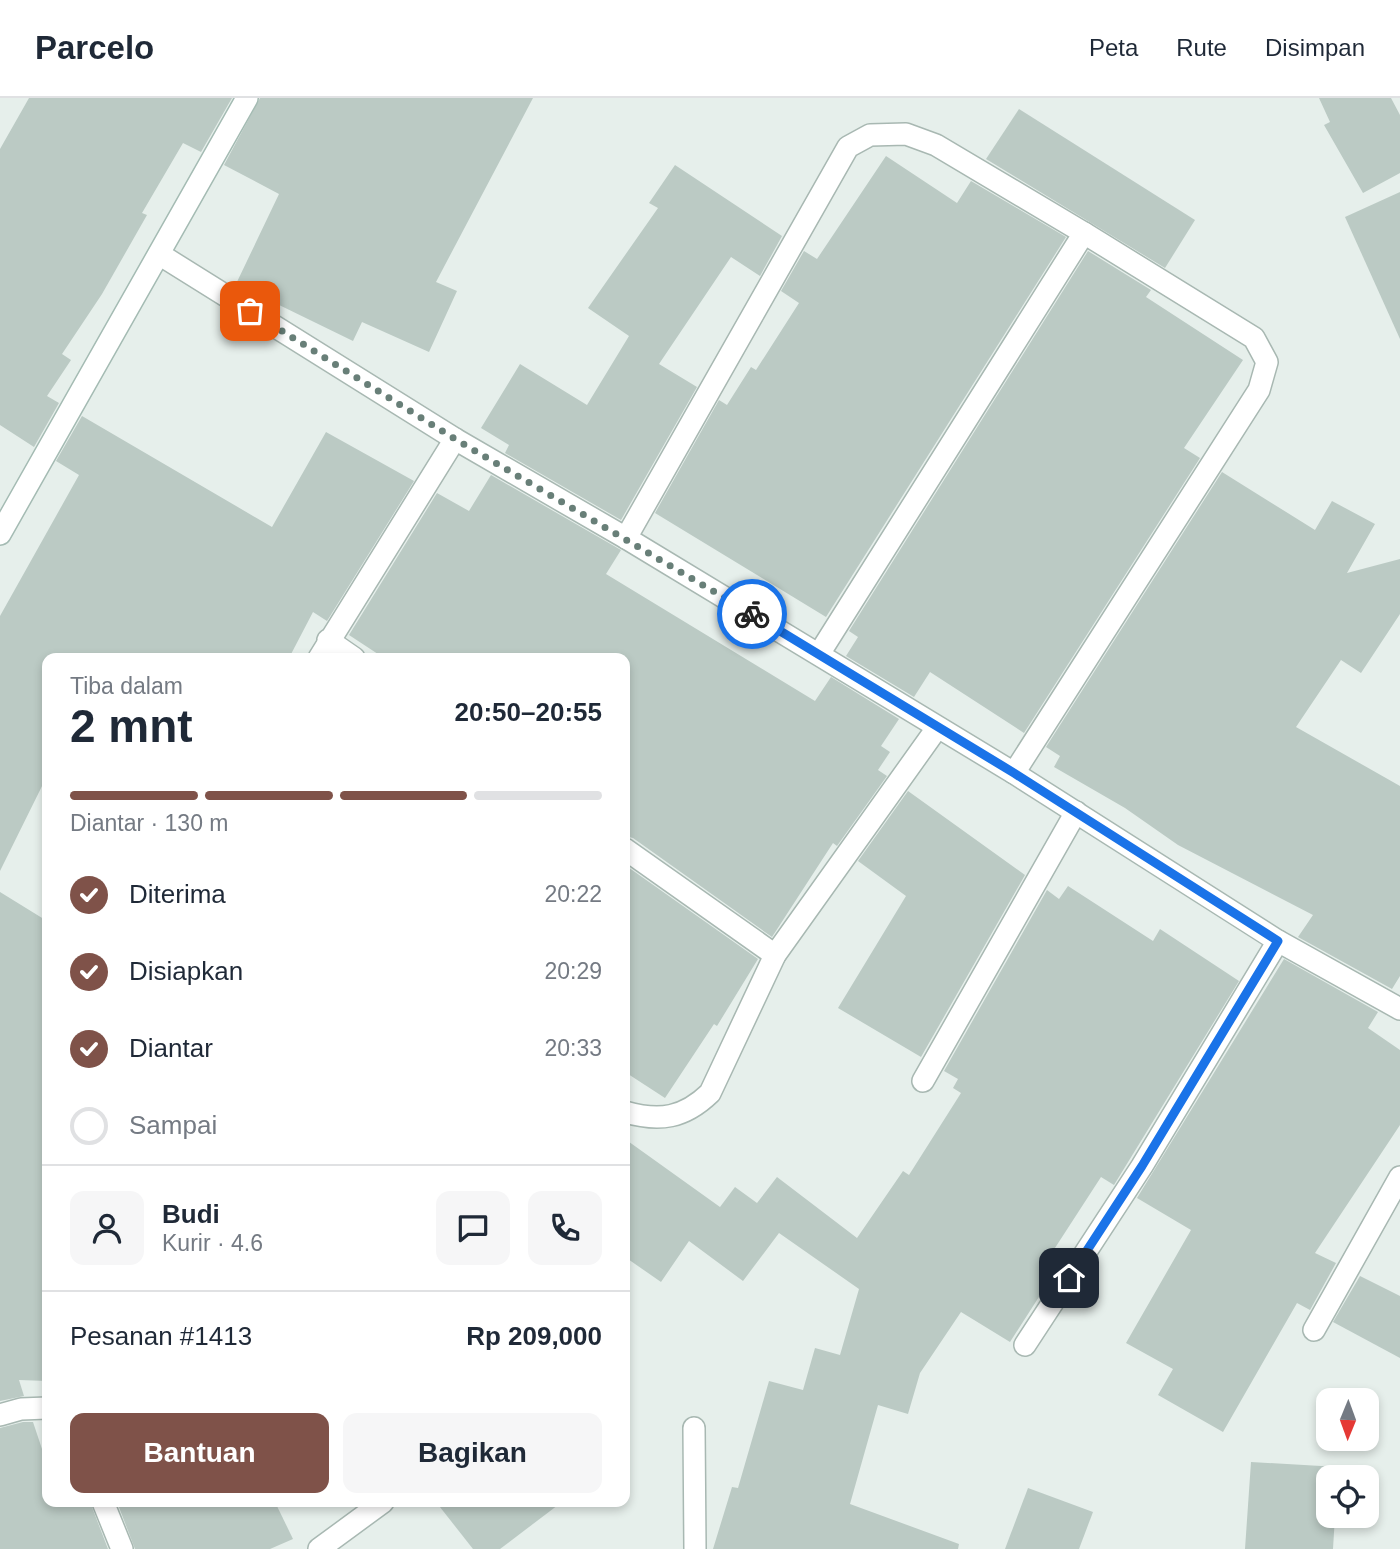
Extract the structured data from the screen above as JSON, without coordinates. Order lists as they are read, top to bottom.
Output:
{
  "north": "bottom",
  "page": {
    "header": "Parcelo",
    "nav": ["Peta", "Rute", "Disimpan"],
    "heading": ["2 mnt", "Tiba dalam", "20:50–20:55"],
    "panel": [
      "Budi",
      "Kurir · 4.6",
      "Pesanan #1413",
      "Rp 209,000"
    ],
    "bar": "Diantar · 130 m",
    "list": [
      ["Diterima", "20:22"],
      ["Disiapkan", "20:29"],
      ["Diantar", "20:33"],
      "Sampai"
    ],
    "buttons": ["Bantuan", "Bagikan"]
  }
}
